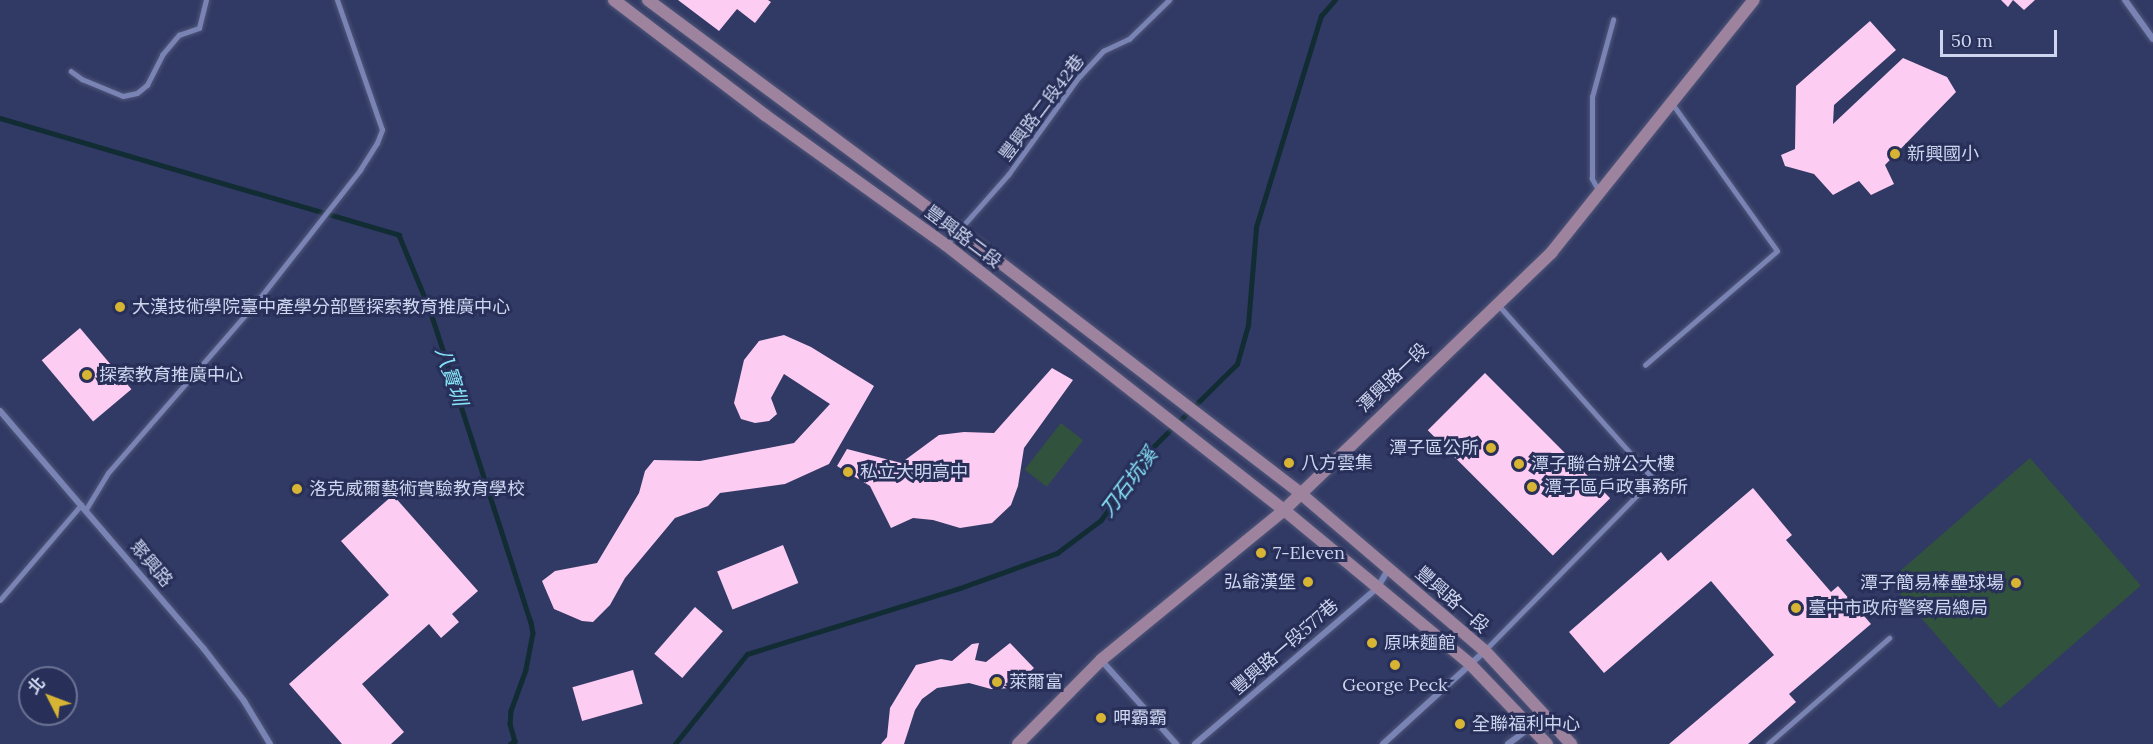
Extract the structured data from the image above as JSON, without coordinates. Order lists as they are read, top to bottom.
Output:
{
  "streets": {
    "street": [
      "豐興路二段",
      "潭興路一段",
      "聚興路",
      "豐興路一段",
      "豐興路一段577巷"
    ],
    "lane": ["豐興路二段42巷"]
  },
  "crossings": [
    ["豐興路二段42巷", "豐興路二段"],
    ["豐興路二段", "潭興路一段"],
    ["豐興路二段", "豐興路一段"],
    ["潭興路一段", "豐興路一段"],
    ["豐興路一段", "豐興路一段577巷"]
  ],
  "water": ["八寶圳", "刀石坑溪"],
  "places": [
    "新興國小",
    "大漢技術學院臺中產學分部暨探索教育推廣中心",
    "探索教育推廣中心",
    "潭子區公所",
    "八方雲集",
    "潭子聯合辦公大樓",
    "私立大明高中",
    "潭子區戶政事務所",
    "洛克威爾藝術實驗教育學校",
    "7-Eleven",
    "弘爺漢堡",
    "潭子簡易棒壘球場",
    "臺中市政府警察局總局",
    "原味麵館",
    "George Peck",
    "萊爾富",
    "呷霸霸",
    "全聯福利中心"
  ],
  "scale_bar": "50 m",
  "north": "top left"
}
